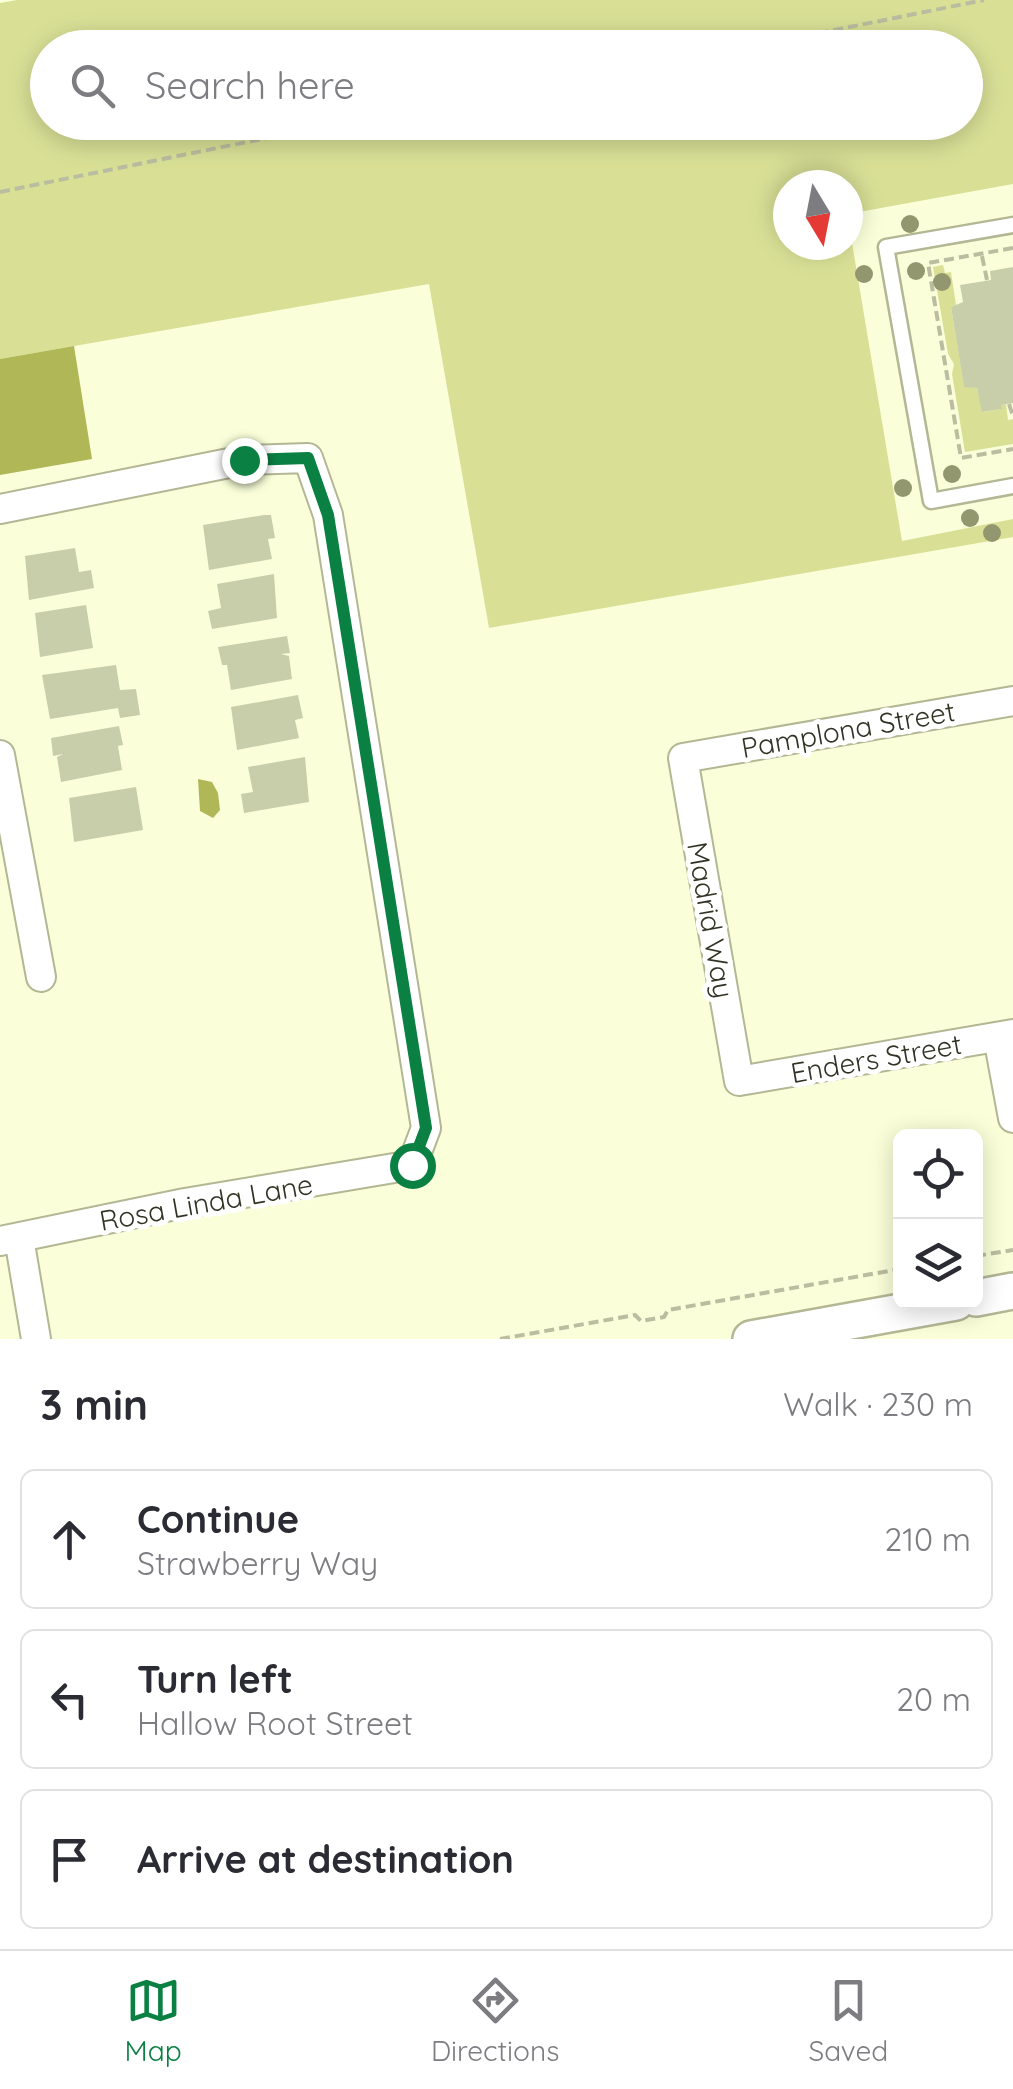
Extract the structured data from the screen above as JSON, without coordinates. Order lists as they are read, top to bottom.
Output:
{
  "streets": {
    "street": [
      "Pamplona Street",
      "Madrid Way",
      "Enders Street",
      "Rosa Linda Lane"
    ]
  },
  "crossings": [
    ["Pamplona Street", "Madrid Way"],
    ["Madrid Way", "Enders Street"]
  ],
  "north": "bottom",
  "page": {
    "search": "Search here",
    "heading": ["3 min", "Walk · 230 m"],
    "list": [
      ["Continue", "Strawberry Way", "210 m"],
      ["Turn left", "Hallow Root Street", "20 m"],
      "Arrive at destination"
    ],
    "nav": ["Map", "Directions", "Saved"]
  }
}
